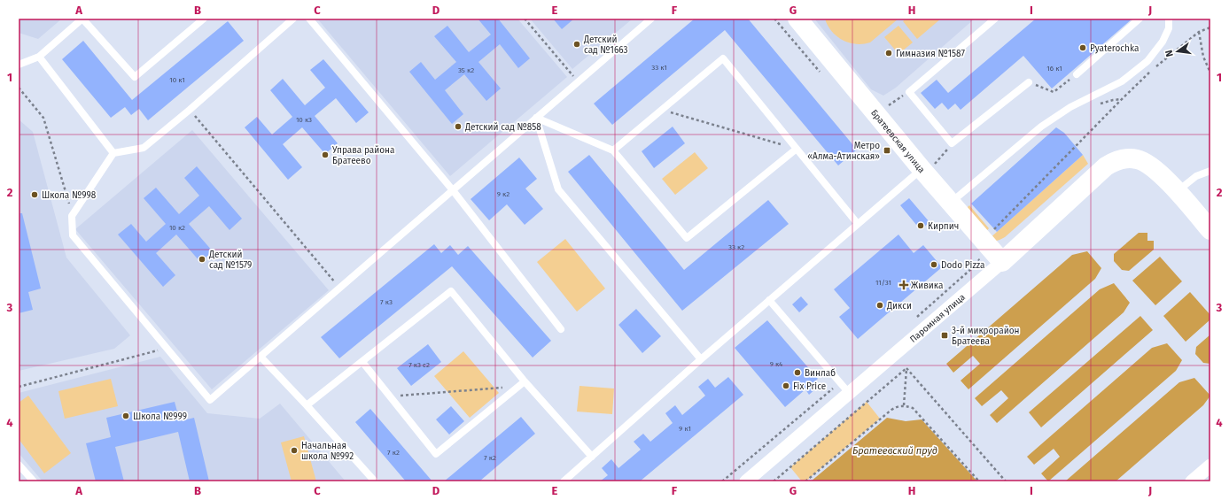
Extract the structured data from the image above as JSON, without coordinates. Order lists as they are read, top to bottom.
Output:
{
  "streets": {
    "street": ["Братеевская улица", "Паромная улица"]
  },
  "crossings": [
    ["Братеевская улица", "Паромная улица"]
  ],
  "water": ["Братеевский пруд"],
  "places": {
    "other": [
      "Детский сад №1663",
      "Pyaterochka",
      "Гимназия №1587",
      "Детский сад №858",
      "Управа района Братеево",
      "Школа №998",
      "Кирпич",
      "Детский сад №1579",
      "Dodo Pizza",
      "Дикси",
      "Винлаб",
      "Fix Price",
      "Школа №999",
      "Начальная школа №992"
    ],
    "transit": ["Метро «Алма-Атинская»", "3-й микрорайон Братеева"],
    "health": ["Живика"]
  },
  "house_numbers": [
    "33 к1",
    "16 к1",
    "35 к2",
    "10 к1",
    "10 к3",
    "9 к2",
    "10 к2",
    "33 к2",
    "11/31",
    "7 к3",
    "9 к4",
    "7 к3 с2",
    "9 к1",
    "7 к2",
    "7 к2"
  ],
  "north": "left",
  "grid": {
    "columns": [
      "A",
      "B",
      "C",
      "D",
      "E",
      "F",
      "G",
      "H",
      "I",
      "J"
    ],
    "rows": [
      "1",
      "2",
      "3",
      "4"
    ]
  }
}
